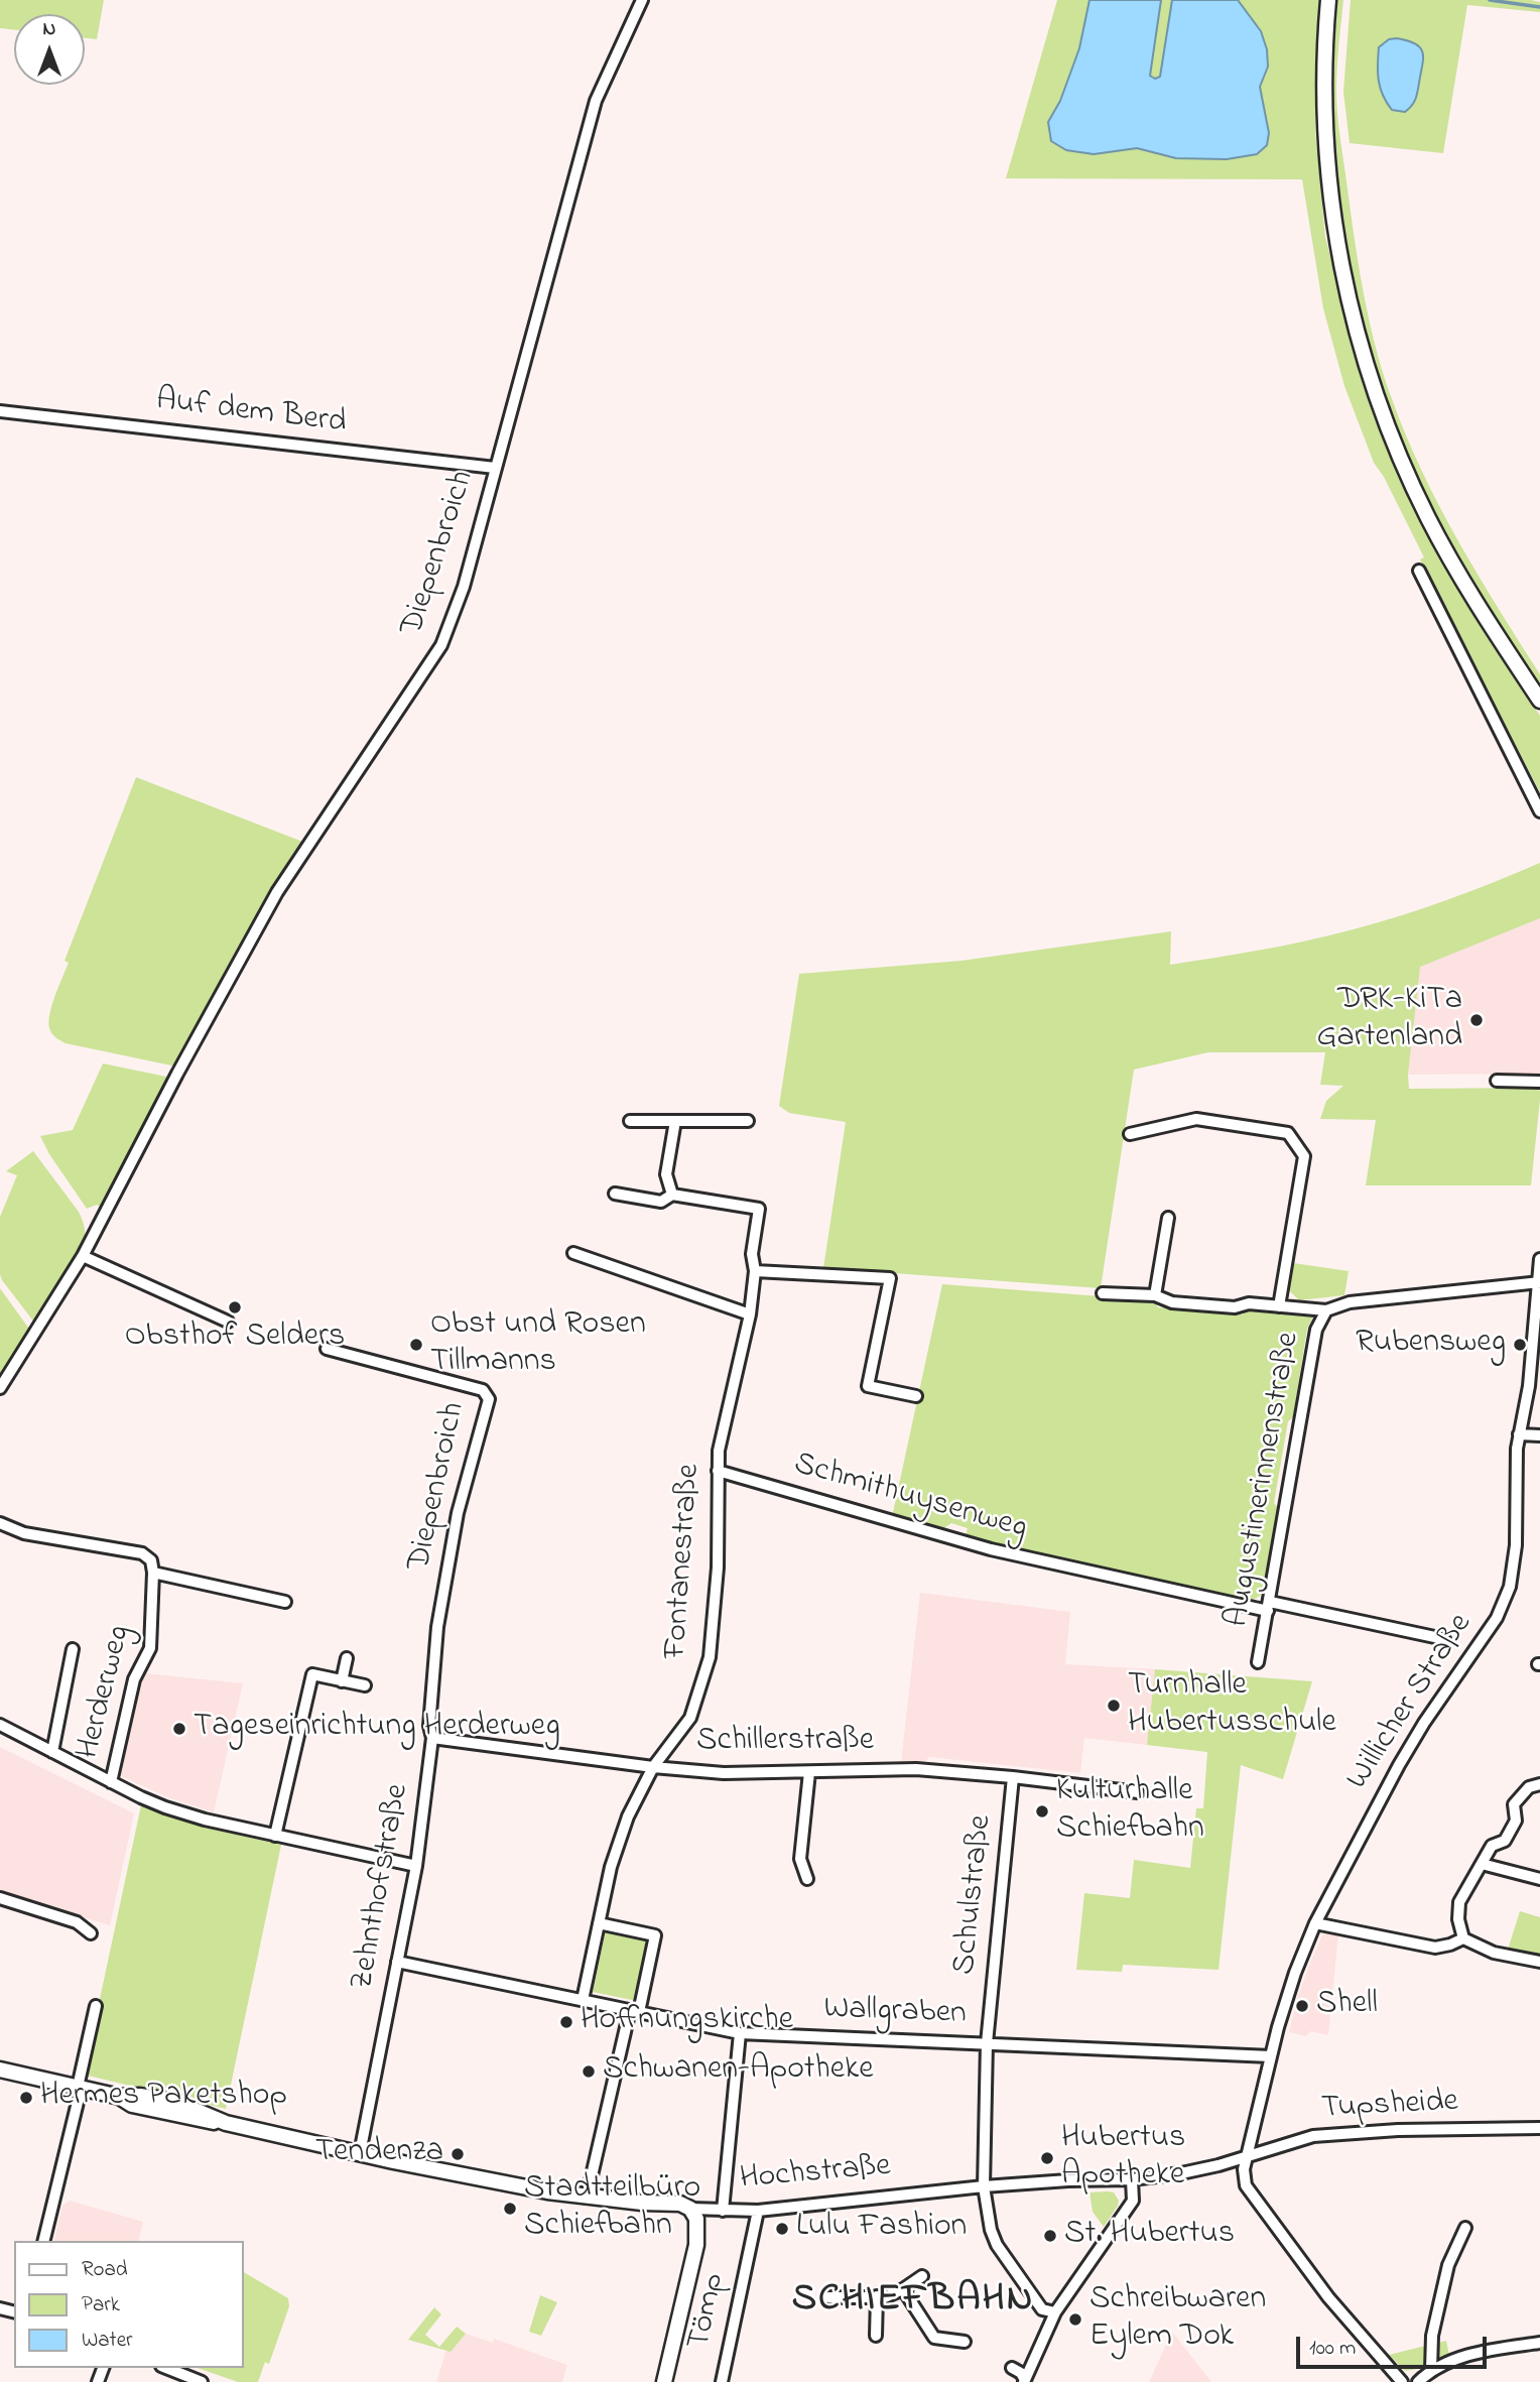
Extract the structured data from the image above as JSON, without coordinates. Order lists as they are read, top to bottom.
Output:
{
  "streets": {
    "street": [
      "Auf dem Berd",
      "Diepenbroich",
      "Augustinerinnenstraße",
      "Schmithuysenweg",
      "Fontanestraße",
      "Herderweg",
      "Willicher Straße",
      "Schillerstraße",
      "Zehnthofstraße",
      "Schulstraße",
      "Wallgraben",
      "Tupsheide",
      "Hochstraße",
      "Tömp"
    ]
  },
  "crossings": [
    ["Auf dem Berd", "Diepenbroich"],
    ["Diepenbroich", "Zehnthofstraße"],
    ["Augustinerinnenstraße", "Schmithuysenweg"],
    ["Augustinerinnenstraße", "Willicher Straße"],
    ["Schmithuysenweg", "Fontanestraße"],
    ["Fontanestraße", "Schillerstraße"],
    ["Fontanestraße", "Wallgraben"],
    ["Willicher Straße", "Wallgraben"],
    ["Willicher Straße", "Tupsheide"],
    ["Willicher Straße", "Hochstraße"],
    ["Schillerstraße", "Zehnthofstraße"],
    ["Schillerstraße", "Schulstraße"],
    ["Zehnthofstraße", "Wallgraben"],
    ["Zehnthofstraße", "Hochstraße"],
    ["Schulstraße", "Wallgraben"],
    ["Schulstraße", "Hochstraße"],
    ["Tupsheide", "Hochstraße"],
    ["Hochstraße", "Tömp"]
  ],
  "districts": ["SCHIEFBAHN"],
  "places": [
    "DRK-KiTa Gartenland",
    "Obsthof Selders",
    "Obst und Rosen Tillmanns",
    "Rubensweg",
    "Turnhalle Hubertusschule",
    "Tageseinrichtung Herderweg",
    "Kulturhalle Schiefbahn",
    "Shell",
    "Hoffnungskirche",
    "Schwanen-Apotheke",
    "Hermes Paketshop",
    "Tendenza",
    "Hubertus Apotheke",
    "Stadtteilbüro Schiefbahn",
    "Lulu Fashion",
    "St. Hubertus",
    "Schreibwaren Eylem Dok"
  ],
  "legend": ["Road", "Park", "Water"],
  "scale_bar": "100 m",
  "north": "top"
}
